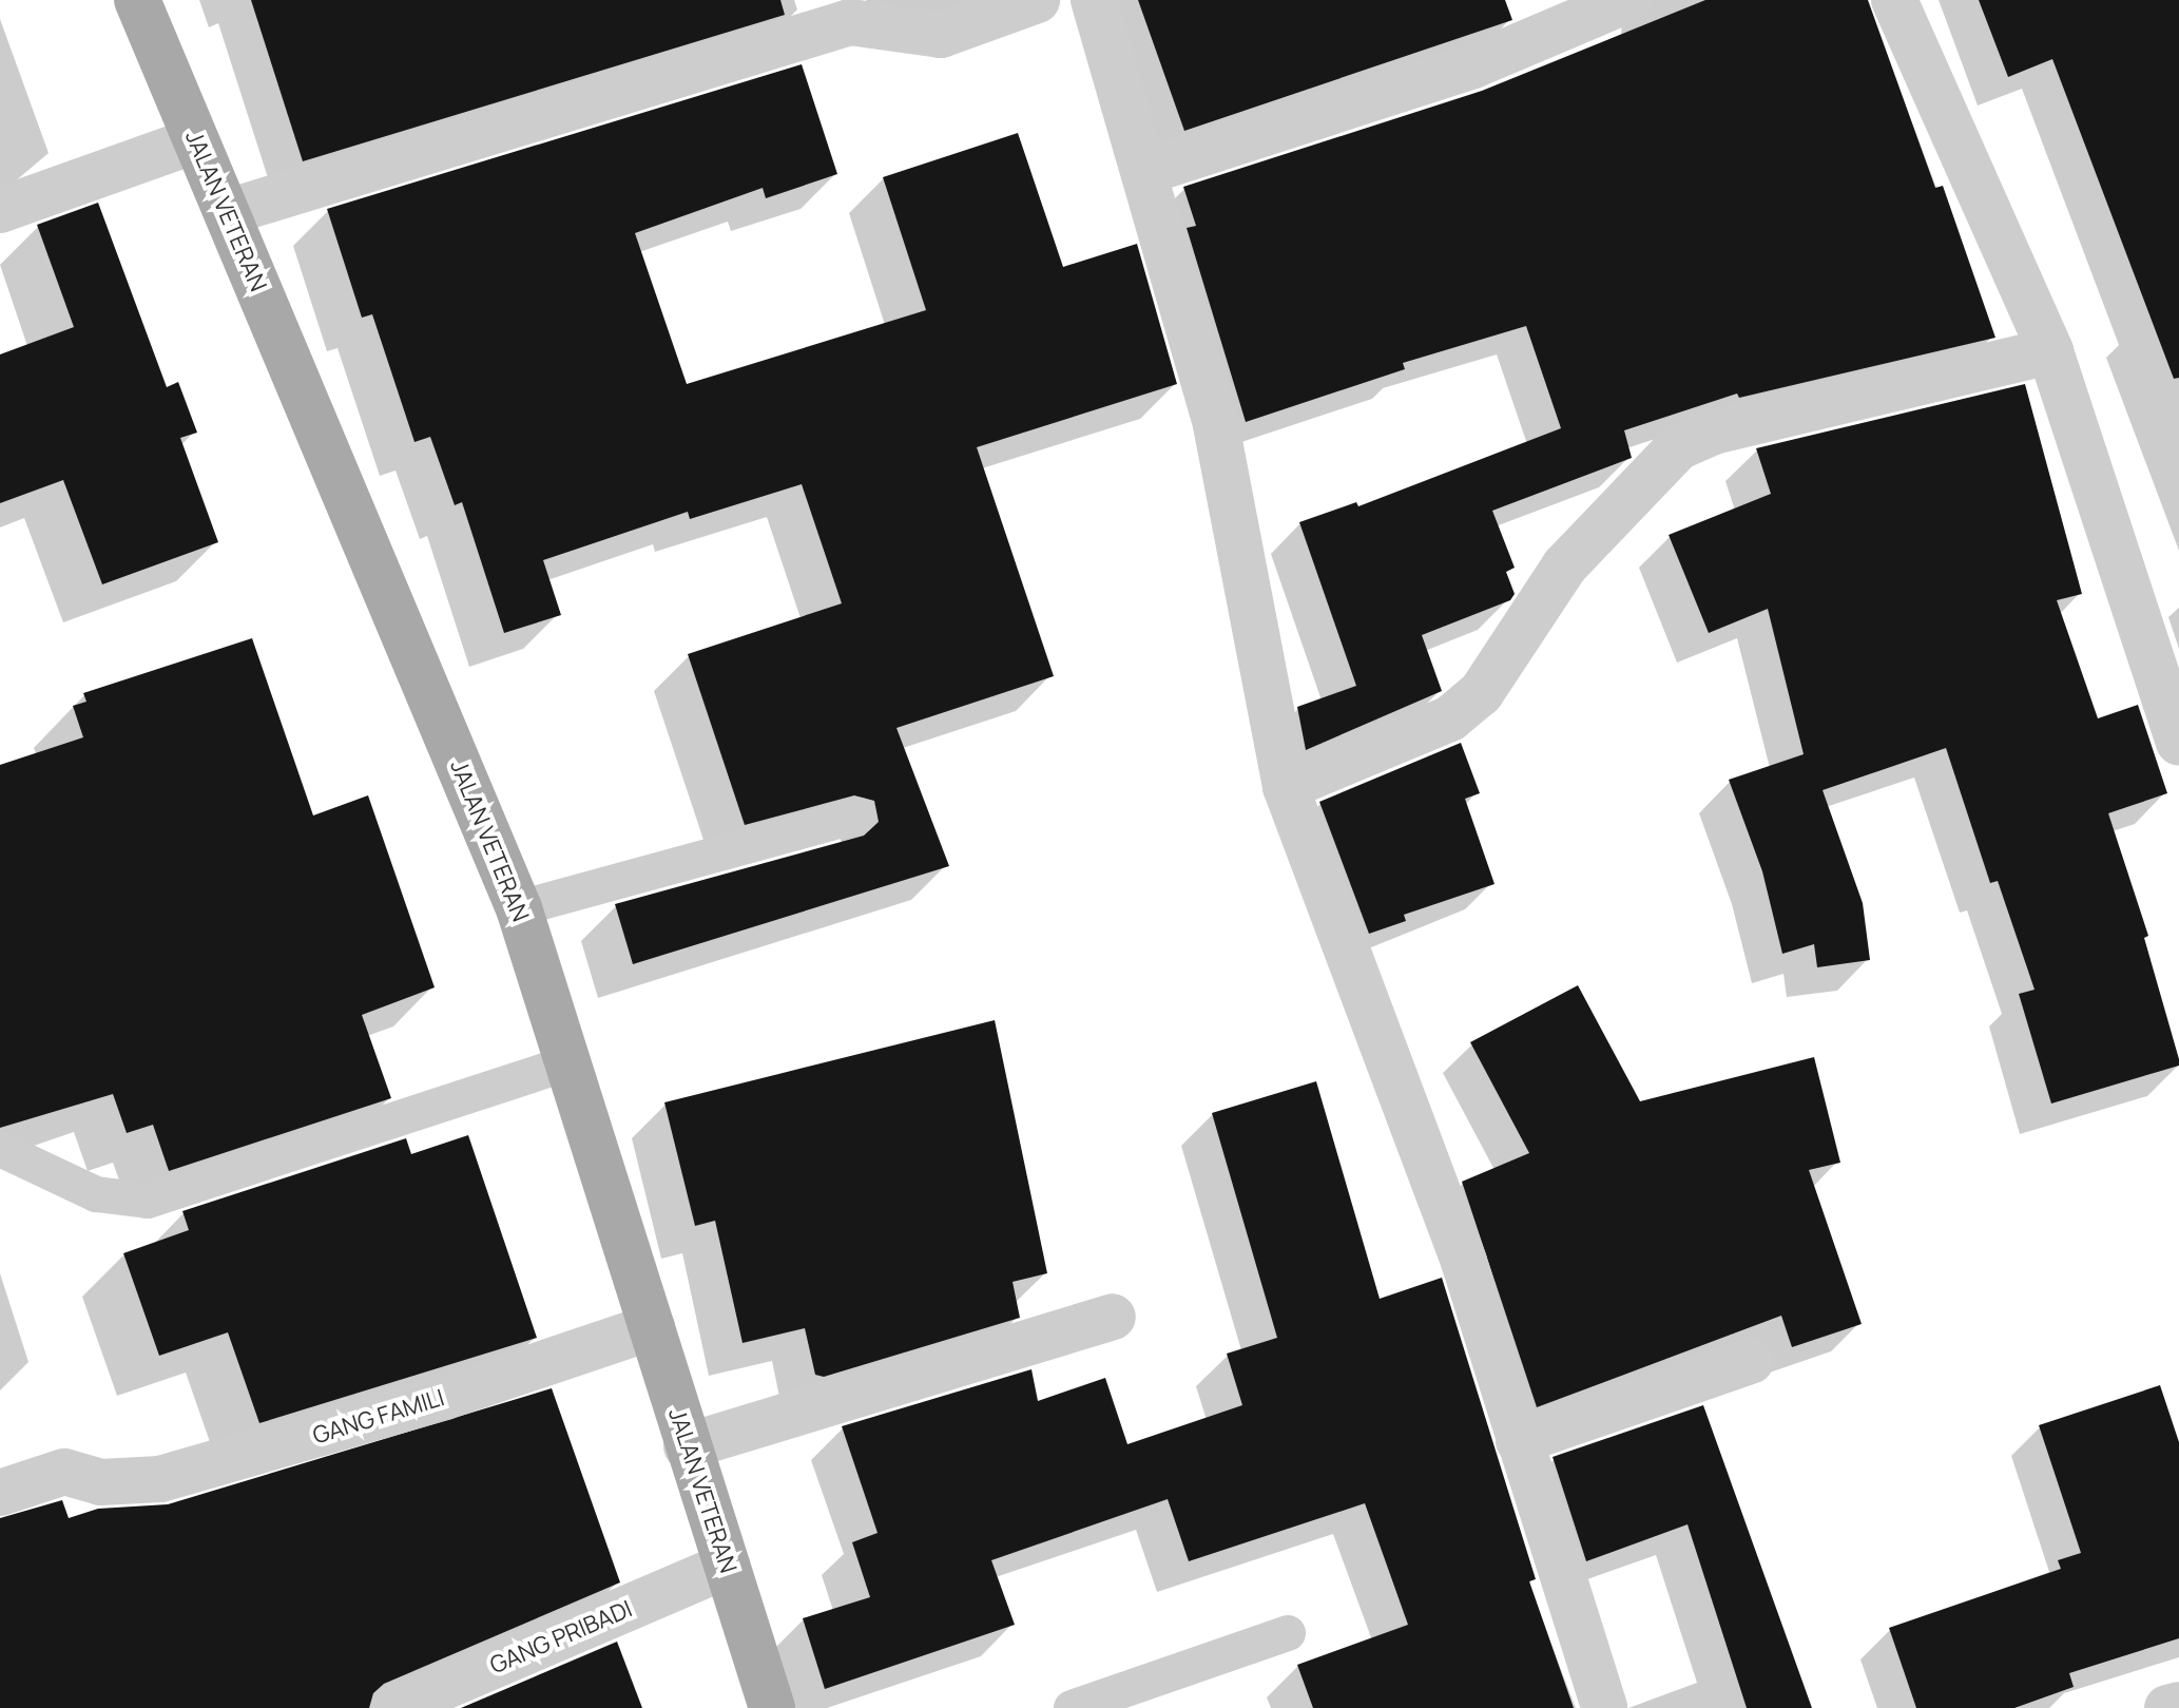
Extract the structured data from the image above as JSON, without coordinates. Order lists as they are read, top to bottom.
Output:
{
  "streets": {
    "main road": ["JALAN VETERAN"],
    "street": ["GANG FAMILI", "GANG PRIBADI"]
  },
  "crossings": [
    ["JALAN VETERAN", "GANG FAMILI"],
    ["JALAN VETERAN", "GANG PRIBADI"]
  ]
}
